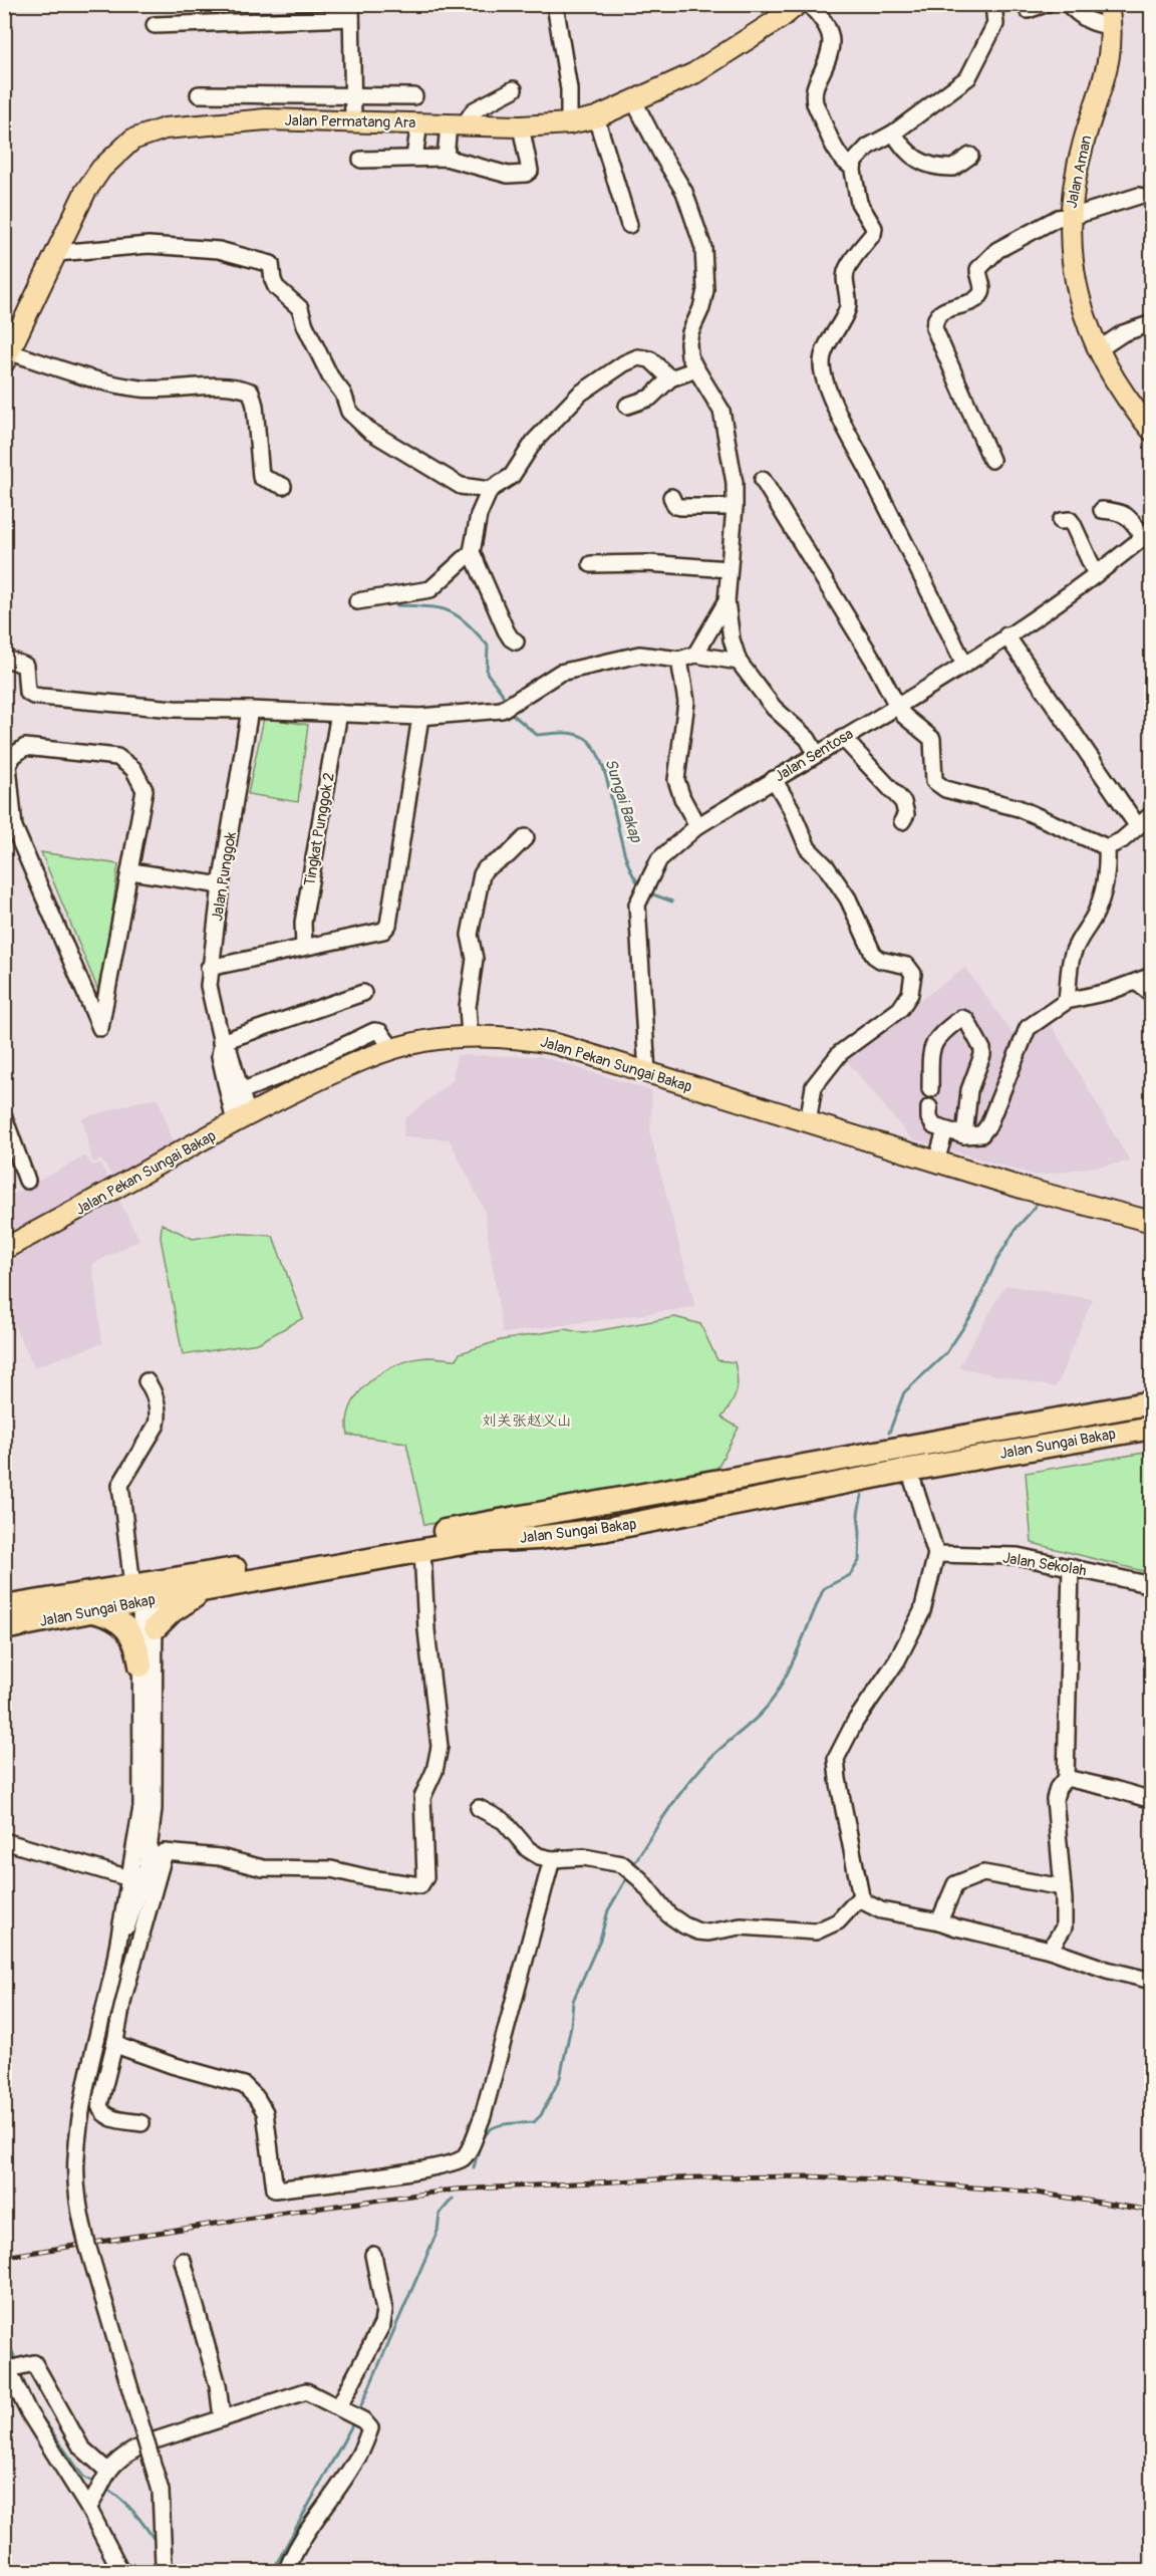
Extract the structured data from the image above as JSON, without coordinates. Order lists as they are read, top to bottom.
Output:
{
  "streets": {
    "highway": ["Jalan Sungai Bakap"],
    "main road": ["Jalan Permatang Ara", "Jalan Aman", "Jalan Pekan Sungai Bakap"],
    "street": [
      "Jalan Sentosa",
      "Tingkat Punggok 2",
      "Jalan Punggok",
      "Jalan Sekolah"
    ]
  },
  "crossings": [
    ["Jalan Sentosa", "Jalan Pekan Sungai Bakap"],
    ["Jalan Punggok", "Jalan Pekan Sungai Bakap"]
  ],
  "water": ["Sungai Bakap"],
  "parks": ["刘关张赵义山"]
}
